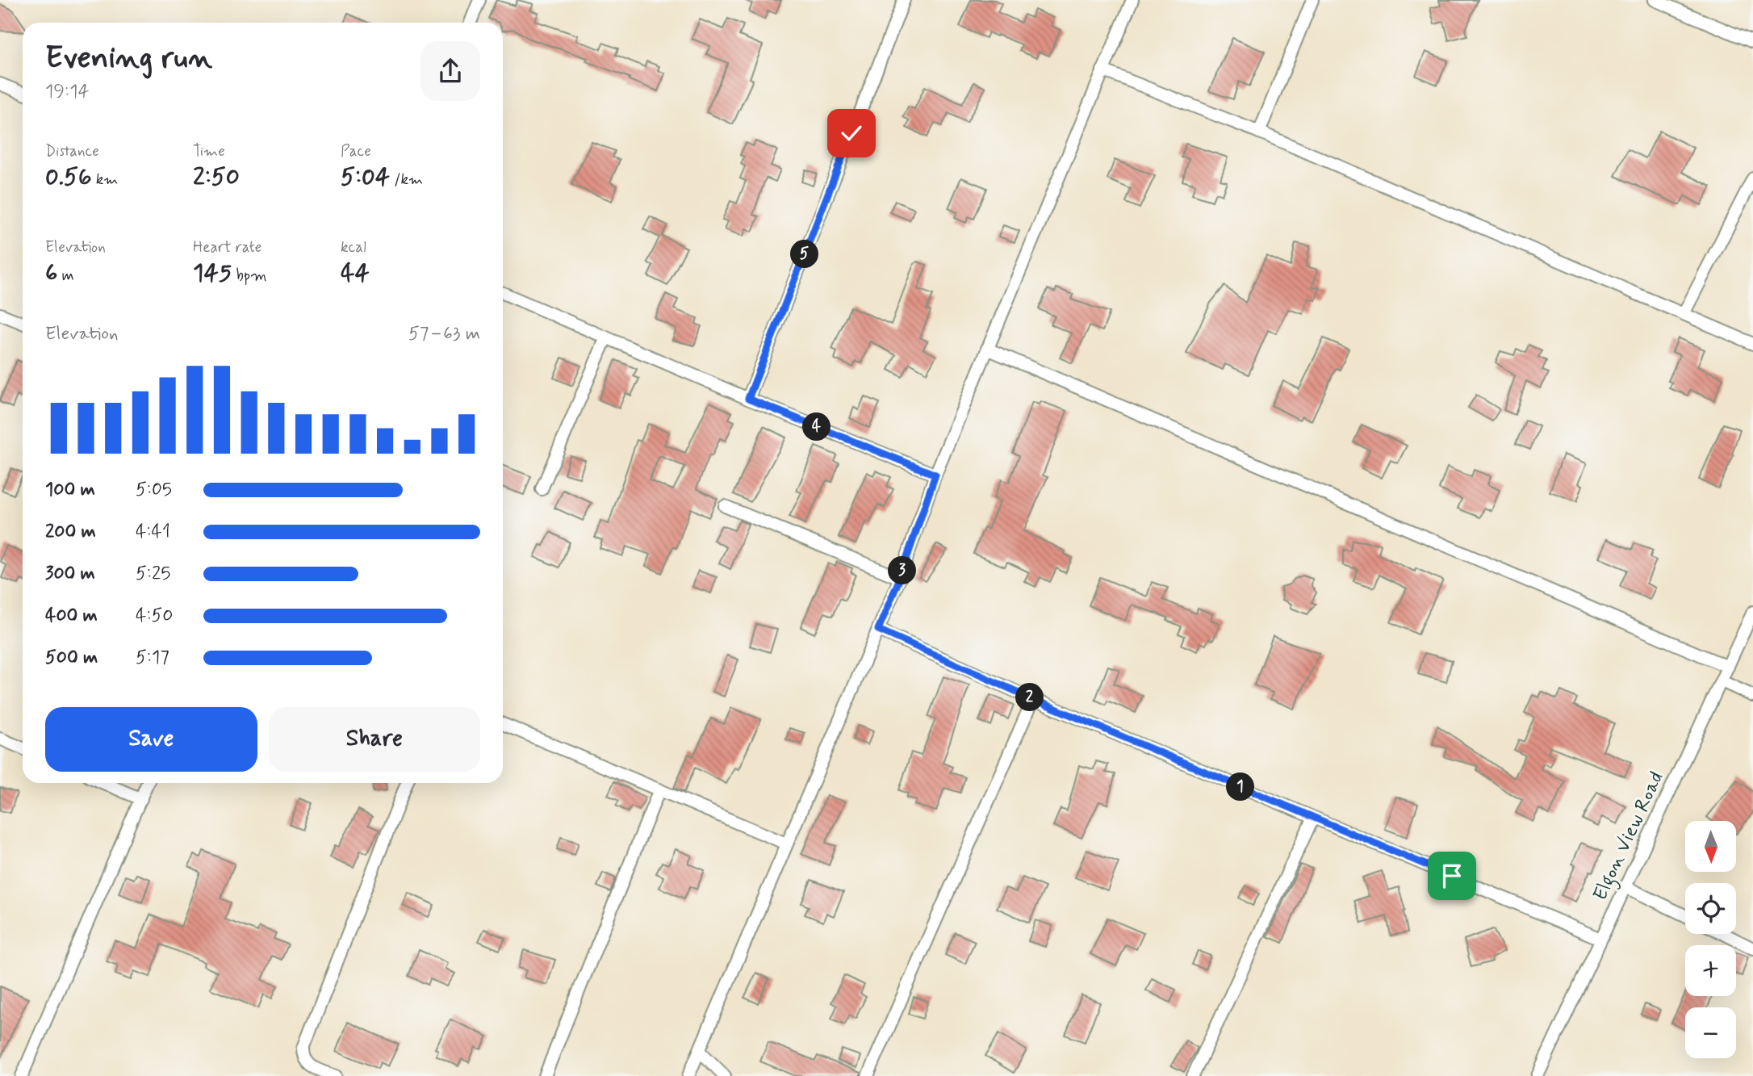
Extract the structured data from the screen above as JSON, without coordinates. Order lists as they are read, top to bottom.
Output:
{
  "streets": {
    "street": ["Elgon View Road"]
  },
  "north": "bottom",
  "page": {
    "heading": ["Evening run", "19:14"],
    "stats": [
      ["Distance", "0.56 km"],
      ["Time", "2:50"],
      ["Pace", "5:04 /km"],
      ["Elevation", "6 m"],
      ["Heart rate", "145 bpm"],
      ["kcal", "44"]
    ],
    "pins": [
      "5",
      "4",
      "3",
      "2",
      "1"
    ],
    "chart": ["Elevation", "57–63 m"],
    "list": [
      {
        "name": "100 m",
        "note": "5:05"
      },
      {
        "name": "200 m",
        "note": "4:41"
      },
      {
        "name": "300 m",
        "note": "5:25"
      },
      {
        "name": "400 m",
        "note": "4:50"
      },
      {
        "name": "500 m",
        "note": "5:17"
      }
    ],
    "buttons": ["Save", "Share"],
    "map_buttons": ["+", "−"]
  }
}
